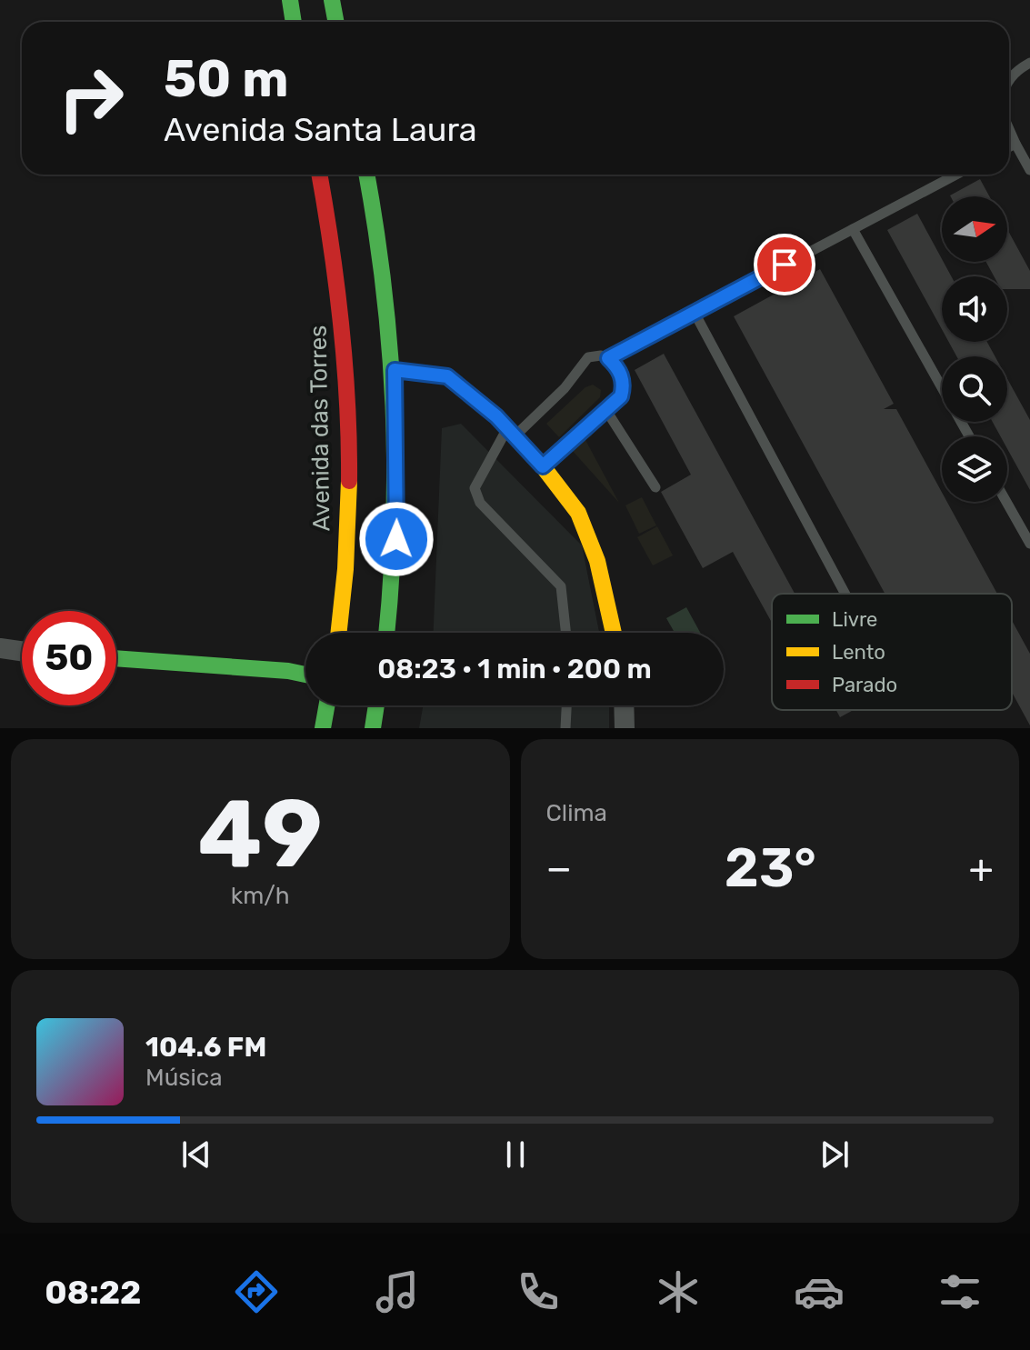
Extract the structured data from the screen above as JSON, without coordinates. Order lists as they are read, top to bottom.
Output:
{
  "streets": {
    "main road": ["Avenida das Torres"]
  },
  "legend": ["Livre", "Lento", "Parado"],
  "north": "right",
  "page": {
    "turn": ["50 m", "Avenida Santa Laura"],
    "limit": "50",
    "trip": "08:23 · 1 min · 200 m",
    "tile": [
      ["49", "km/h"],
      "Clima"
    ],
    "heat": ["−", "23°", "+"],
    "song": ["104.6 FM", "Música"],
    "tabs": "08:22"
  }
}
